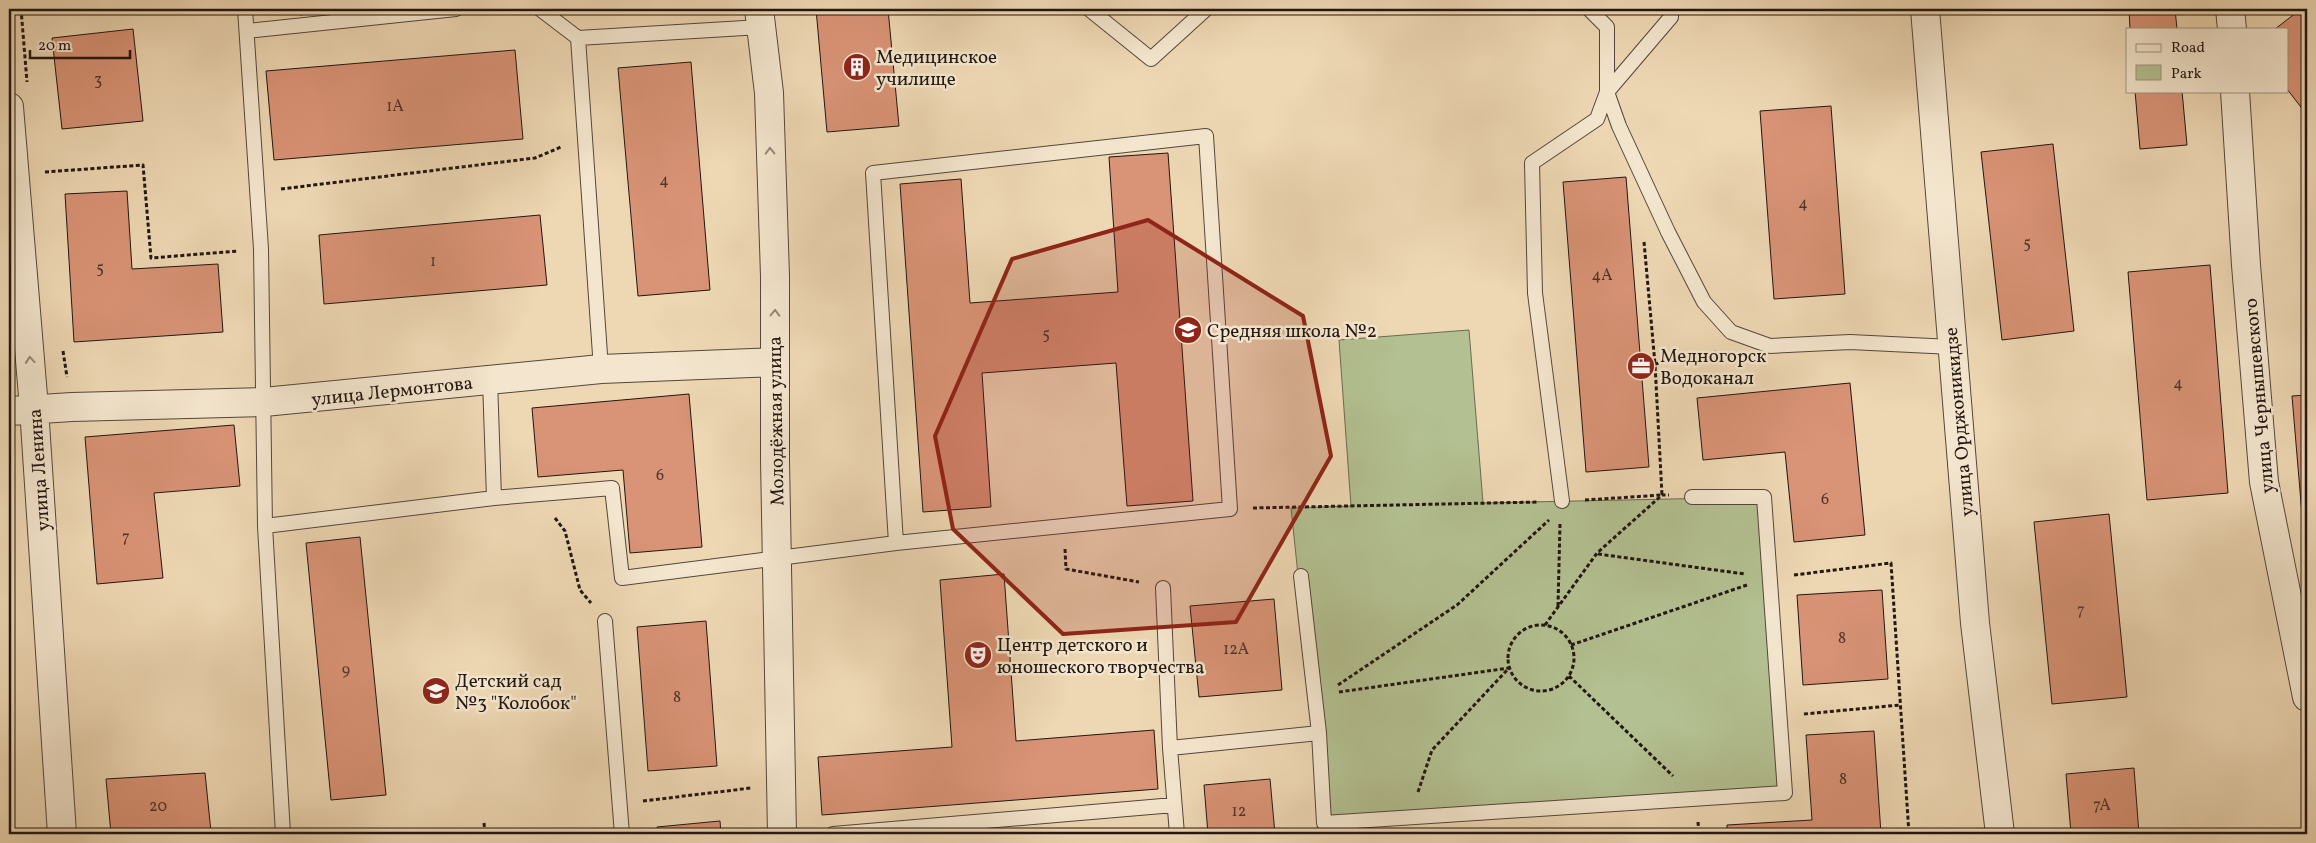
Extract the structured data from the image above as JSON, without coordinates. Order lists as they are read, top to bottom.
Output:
{
  "streets": {
    "street": [
      "улица Лермонтова",
      "улица Чернышевского",
      "Молодёжная улица",
      "улица Орджоникидзе",
      "улица Ленина"
    ]
  },
  "crossings": [
    ["улица Лермонтова", "Молодёжная улица"],
    ["улица Лермонтова", "улица Ленина"]
  ],
  "one_way": ["Молодёжная улица", "улица Ленина"],
  "places": {
    "building": ["Медицинское училище"],
    "school or university": ["Средняя школа №2", "Детский сад №3 \"Колобок\""],
    "office": ["Медногорск Водоканал"],
    "theatre": ["Центр детского и юношеского творчества"]
  },
  "house_numbers": [
    "3",
    "1А",
    "4",
    "4",
    "5",
    "1",
    "5",
    "4А",
    "5",
    "4",
    "6",
    "6",
    "7",
    "7",
    "8",
    "12А",
    "9",
    "8",
    "8",
    "7А",
    "20",
    "12"
  ],
  "legend": ["Road", "Park"],
  "scale_bar": "20 m"
}
